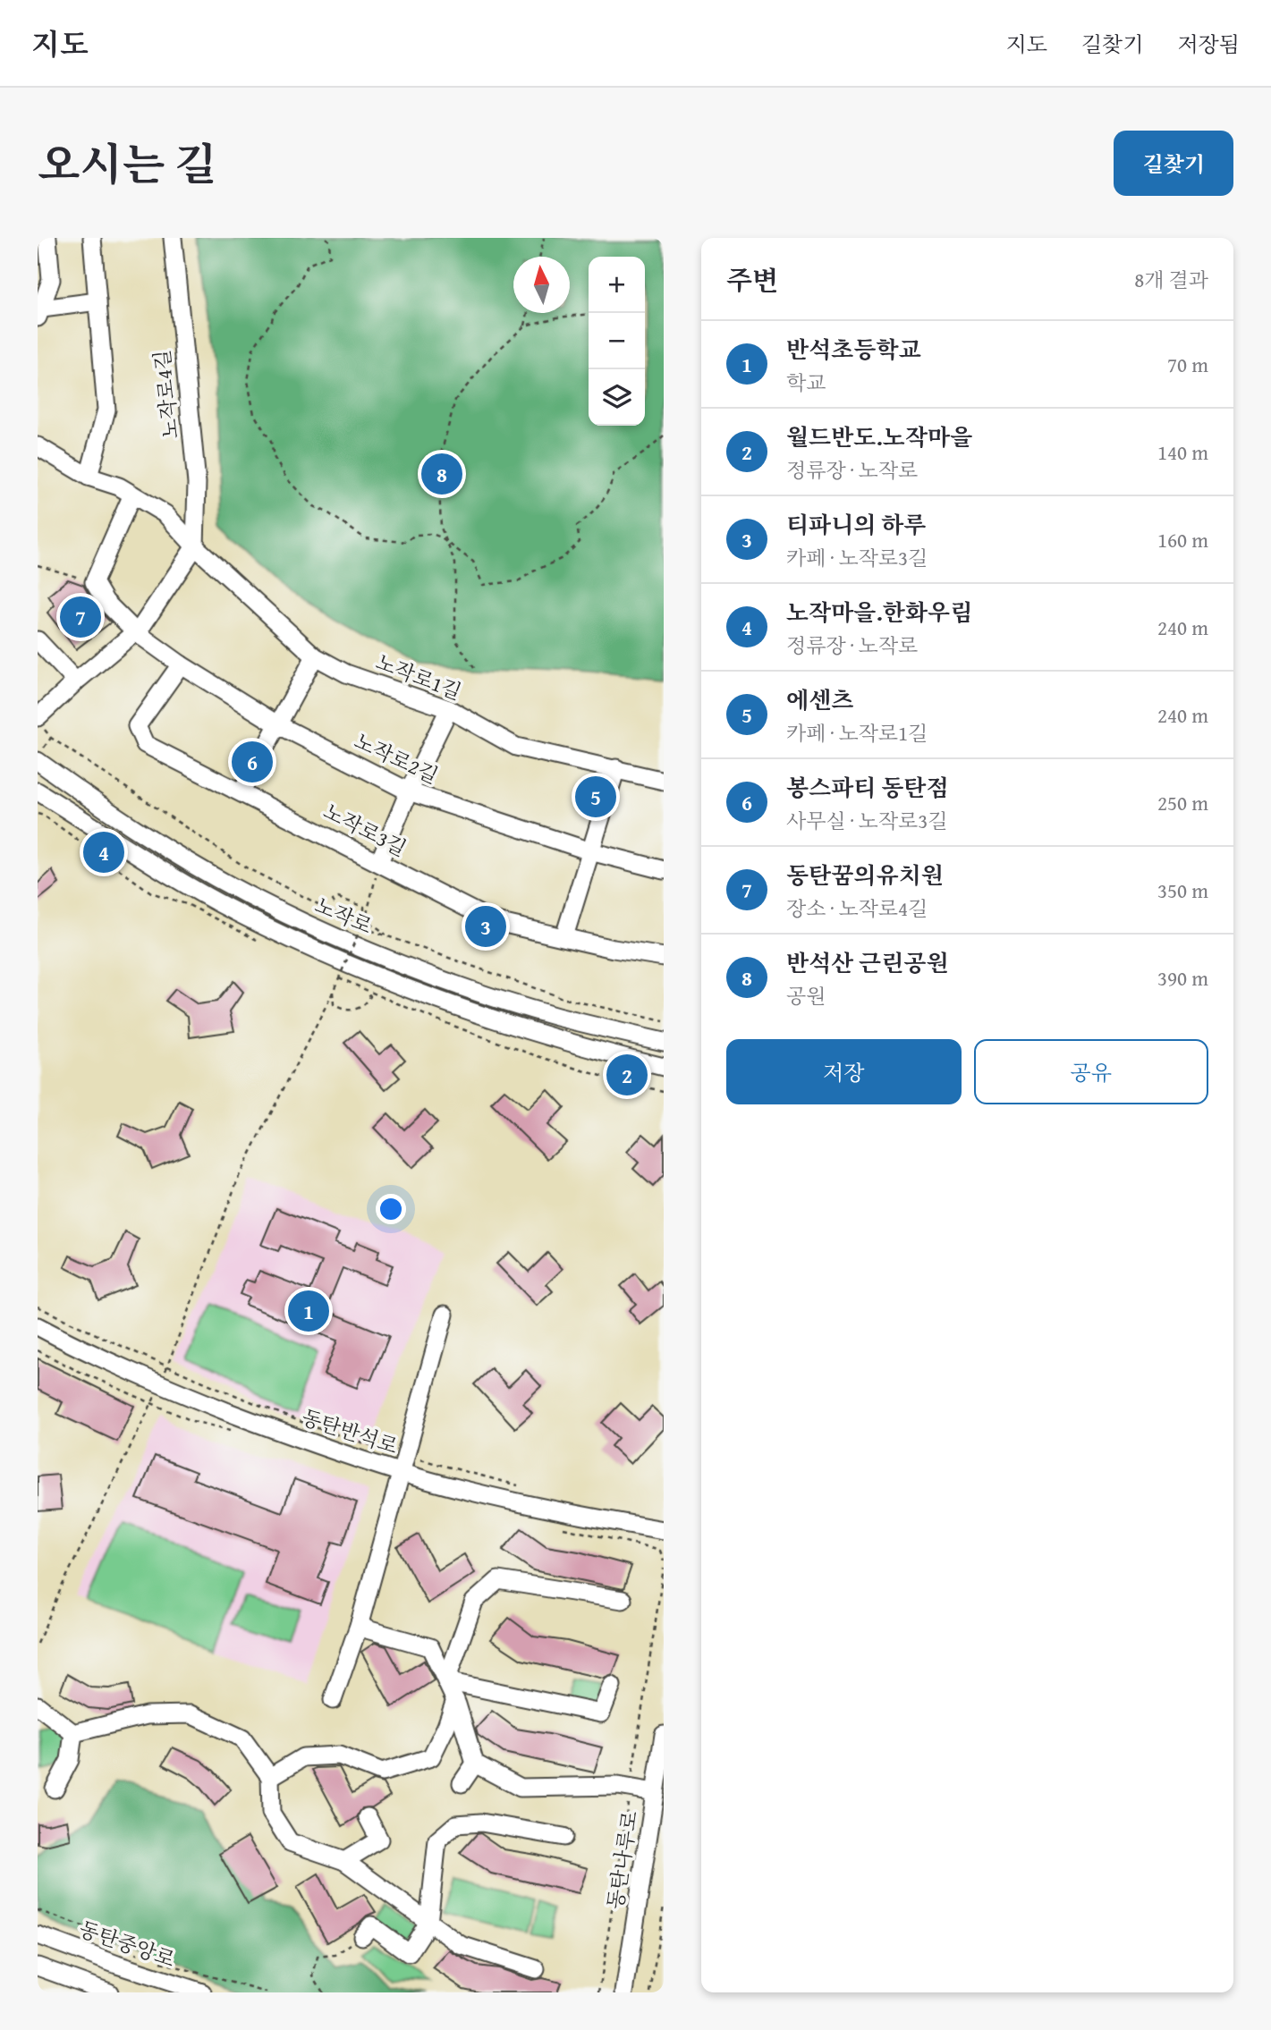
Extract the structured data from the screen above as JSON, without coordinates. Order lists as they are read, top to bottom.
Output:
{
  "streets": {
    "street": [
      "노작로4길",
      "노작로1길",
      "노작로2길",
      "노작로3길",
      "노작로",
      "동탄반석로",
      "동탄나루로",
      "동탄중앙로"
    ]
  },
  "crossings": [
    ["노작로4길", "노작로1길"],
    ["노작로2길", "노작로3길"]
  ],
  "north": "top",
  "page": {
    "header": "지도",
    "nav": ["지도", "길찾기", "저장됨"],
    "title": "오시는 길",
    "buttons": [
      "길찾기",
      ["저장", "공유"]
    ],
    "heading": ["주변", "8개 결과"],
    "map_buttons": ["+", "−"],
    "list": [
      {
        "mark": "1",
        "name": "반석초등학교",
        "note": "학교",
        "value": "70 m"
      },
      {
        "mark": "2",
        "name": "월드반도.노작마을",
        "note": "정류장 · 노작로",
        "value": "140 m"
      },
      {
        "mark": "3",
        "name": "티파니의 하루",
        "note": "카페 · 노작로3길",
        "value": "160 m"
      },
      {
        "mark": "4",
        "name": "노작마을.한화우림",
        "note": "정류장 · 노작로",
        "value": "240 m"
      },
      {
        "mark": "5",
        "name": "에센츠",
        "note": "카페 · 노작로1길",
        "value": "240 m"
      },
      {
        "mark": "6",
        "name": "봉스파티 동탄점",
        "note": "사무실 · 노작로3길",
        "value": "250 m"
      },
      {
        "mark": "7",
        "name": "동탄꿈의유치원",
        "note": "장소 · 노작로4길",
        "value": "350 m"
      },
      {
        "mark": "8",
        "name": "반석산 근린공원",
        "note": "공원",
        "value": "390 m"
      }
    ],
    "pins": [
      "8",
      "7",
      "6",
      "5",
      "4",
      "3",
      "2",
      "1"
    ]
  }
}
